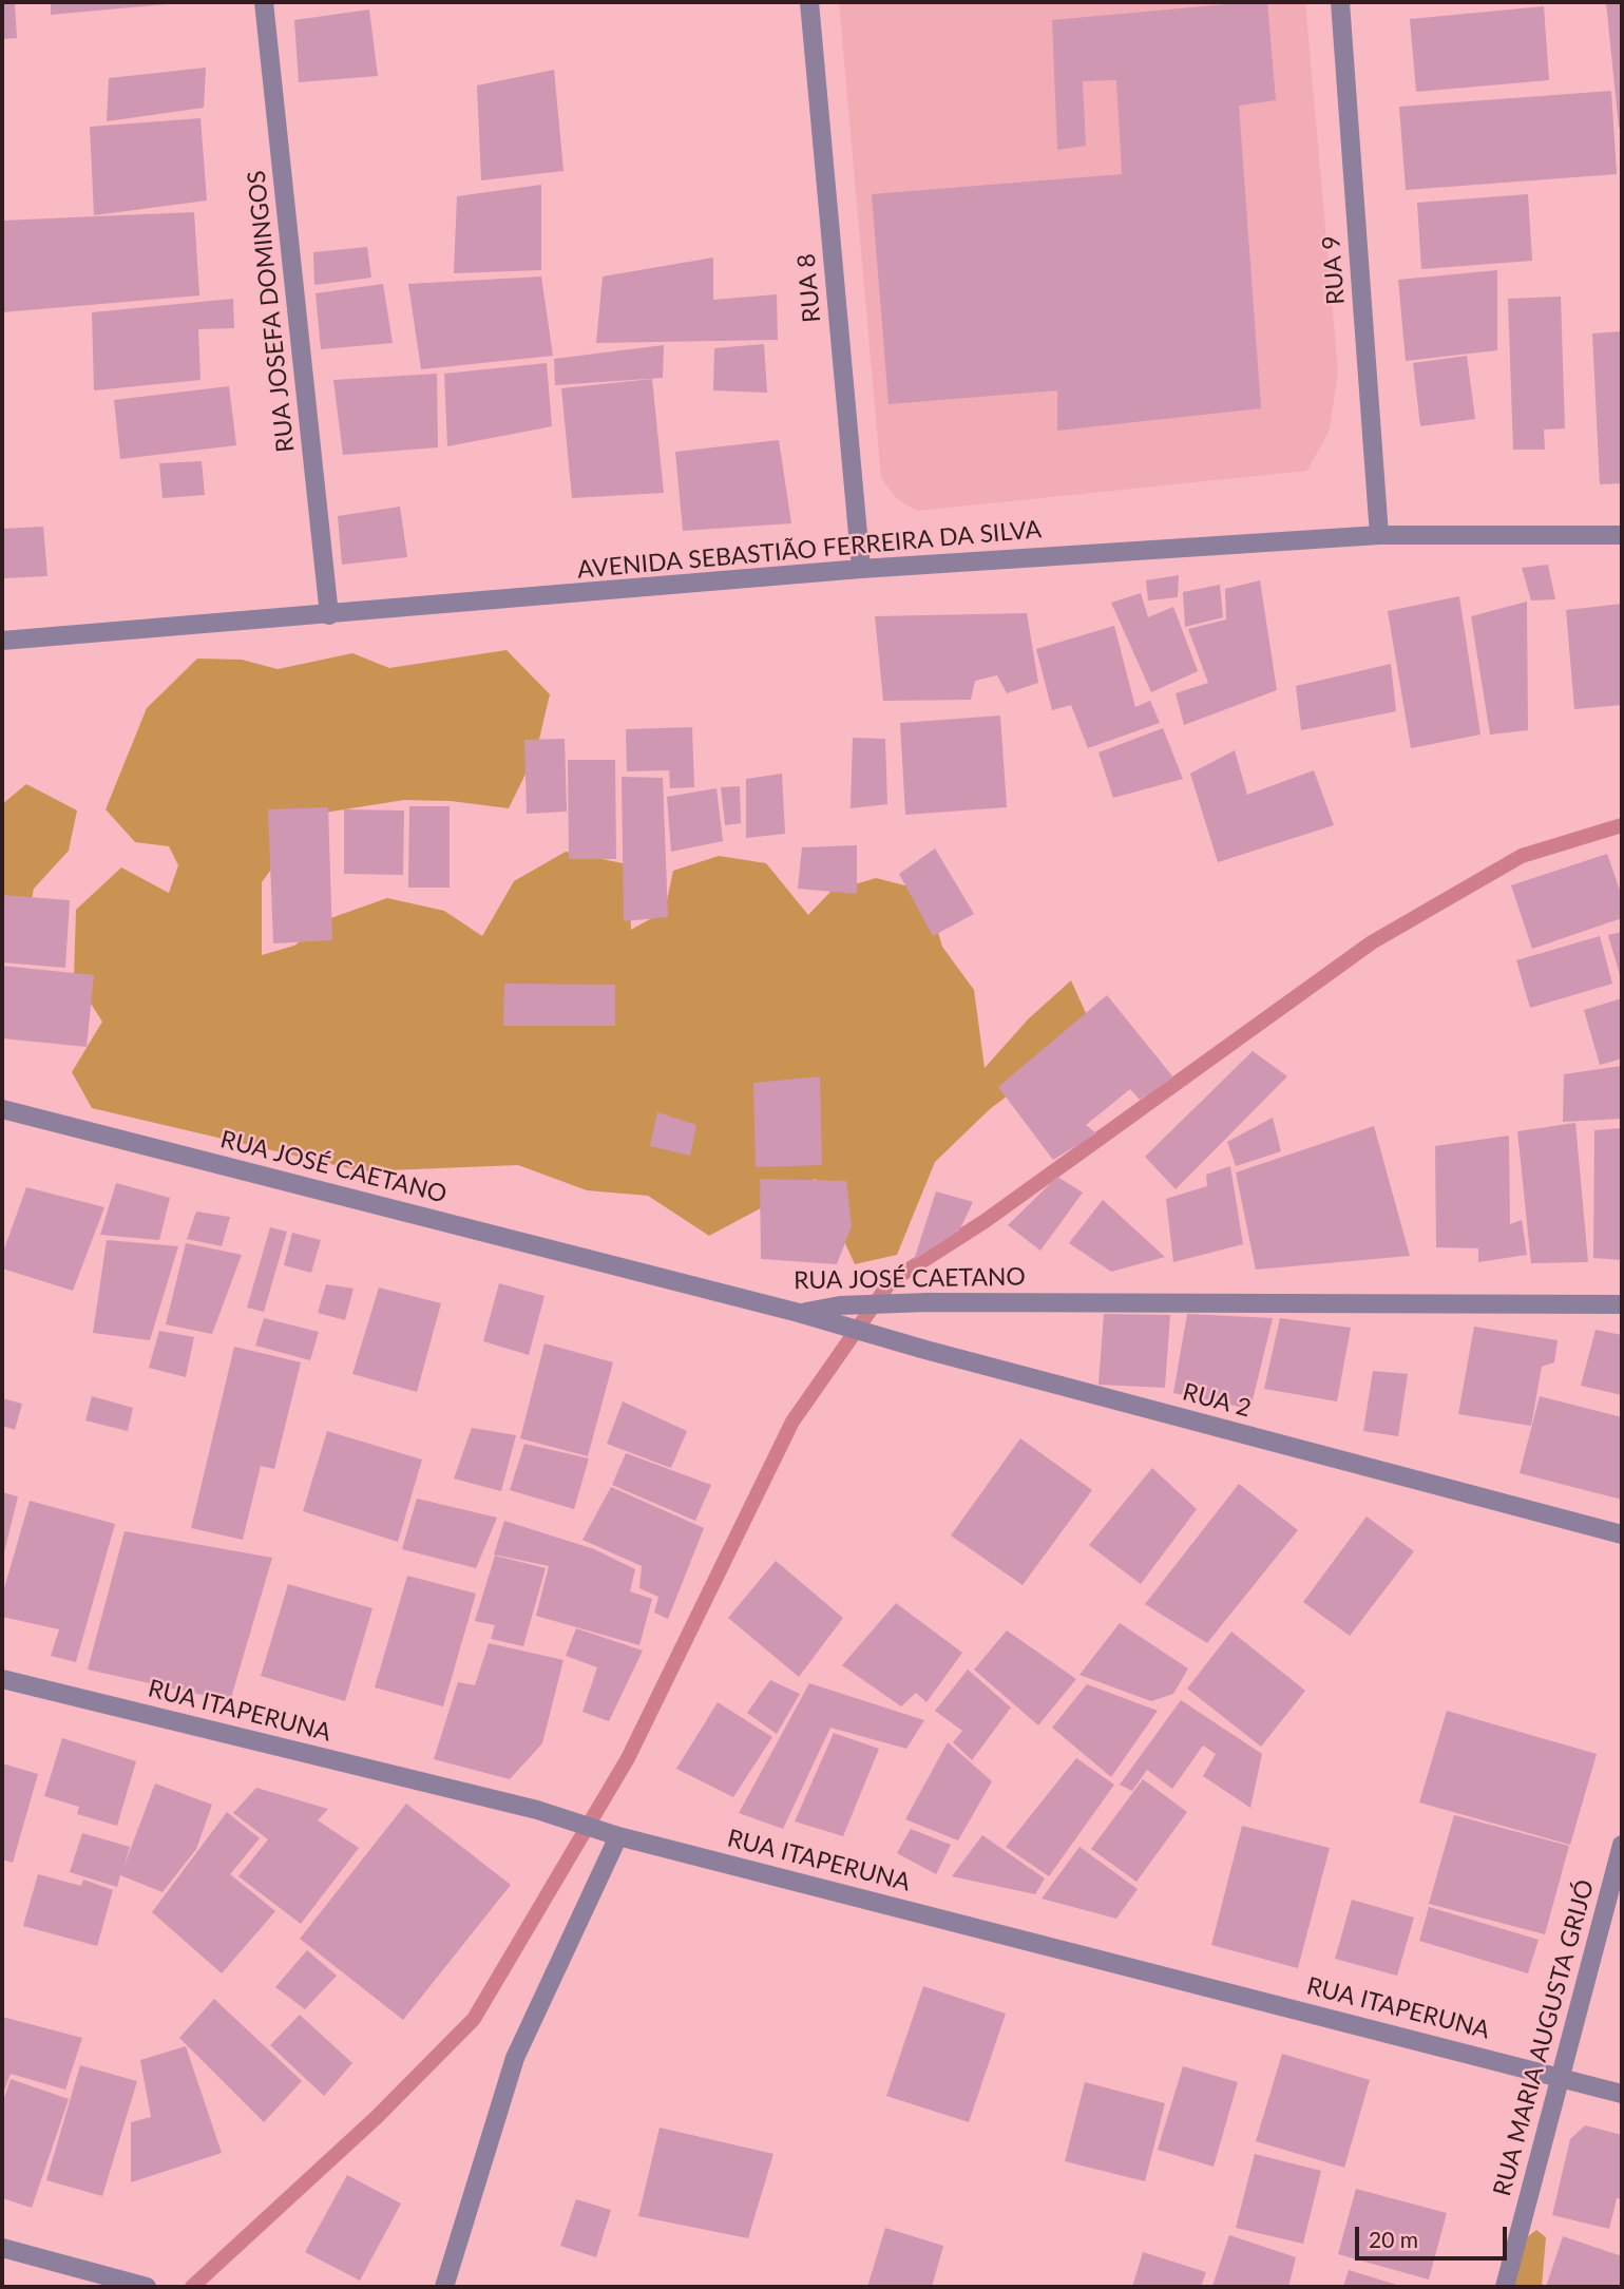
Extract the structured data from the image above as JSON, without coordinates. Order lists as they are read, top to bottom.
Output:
{
  "streets": {
    "street": [
      "RUA 9",
      "RUA 8",
      "RUA JOSEFA DOMINGOS",
      "AVENIDA SEBASTIÃO FERREIRA DA SILVA",
      "RUA JOSÉ CAETANO",
      "RUA 2",
      "RUA ITAPERUNA",
      "RUA MARIA AUGUSTA GRIJÓ"
    ]
  },
  "crossings": [
    ["RUA 9", "AVENIDA SEBASTIÃO FERREIRA DA SILVA"],
    ["RUA 8", "AVENIDA SEBASTIÃO FERREIRA DA SILVA"],
    ["RUA JOSEFA DOMINGOS", "AVENIDA SEBASTIÃO FERREIRA DA SILVA"],
    ["RUA JOSÉ CAETANO", "RUA 2"],
    ["RUA ITAPERUNA", "RUA MARIA AUGUSTA GRIJÓ"]
  ],
  "scale_bar": "20 m"
}
